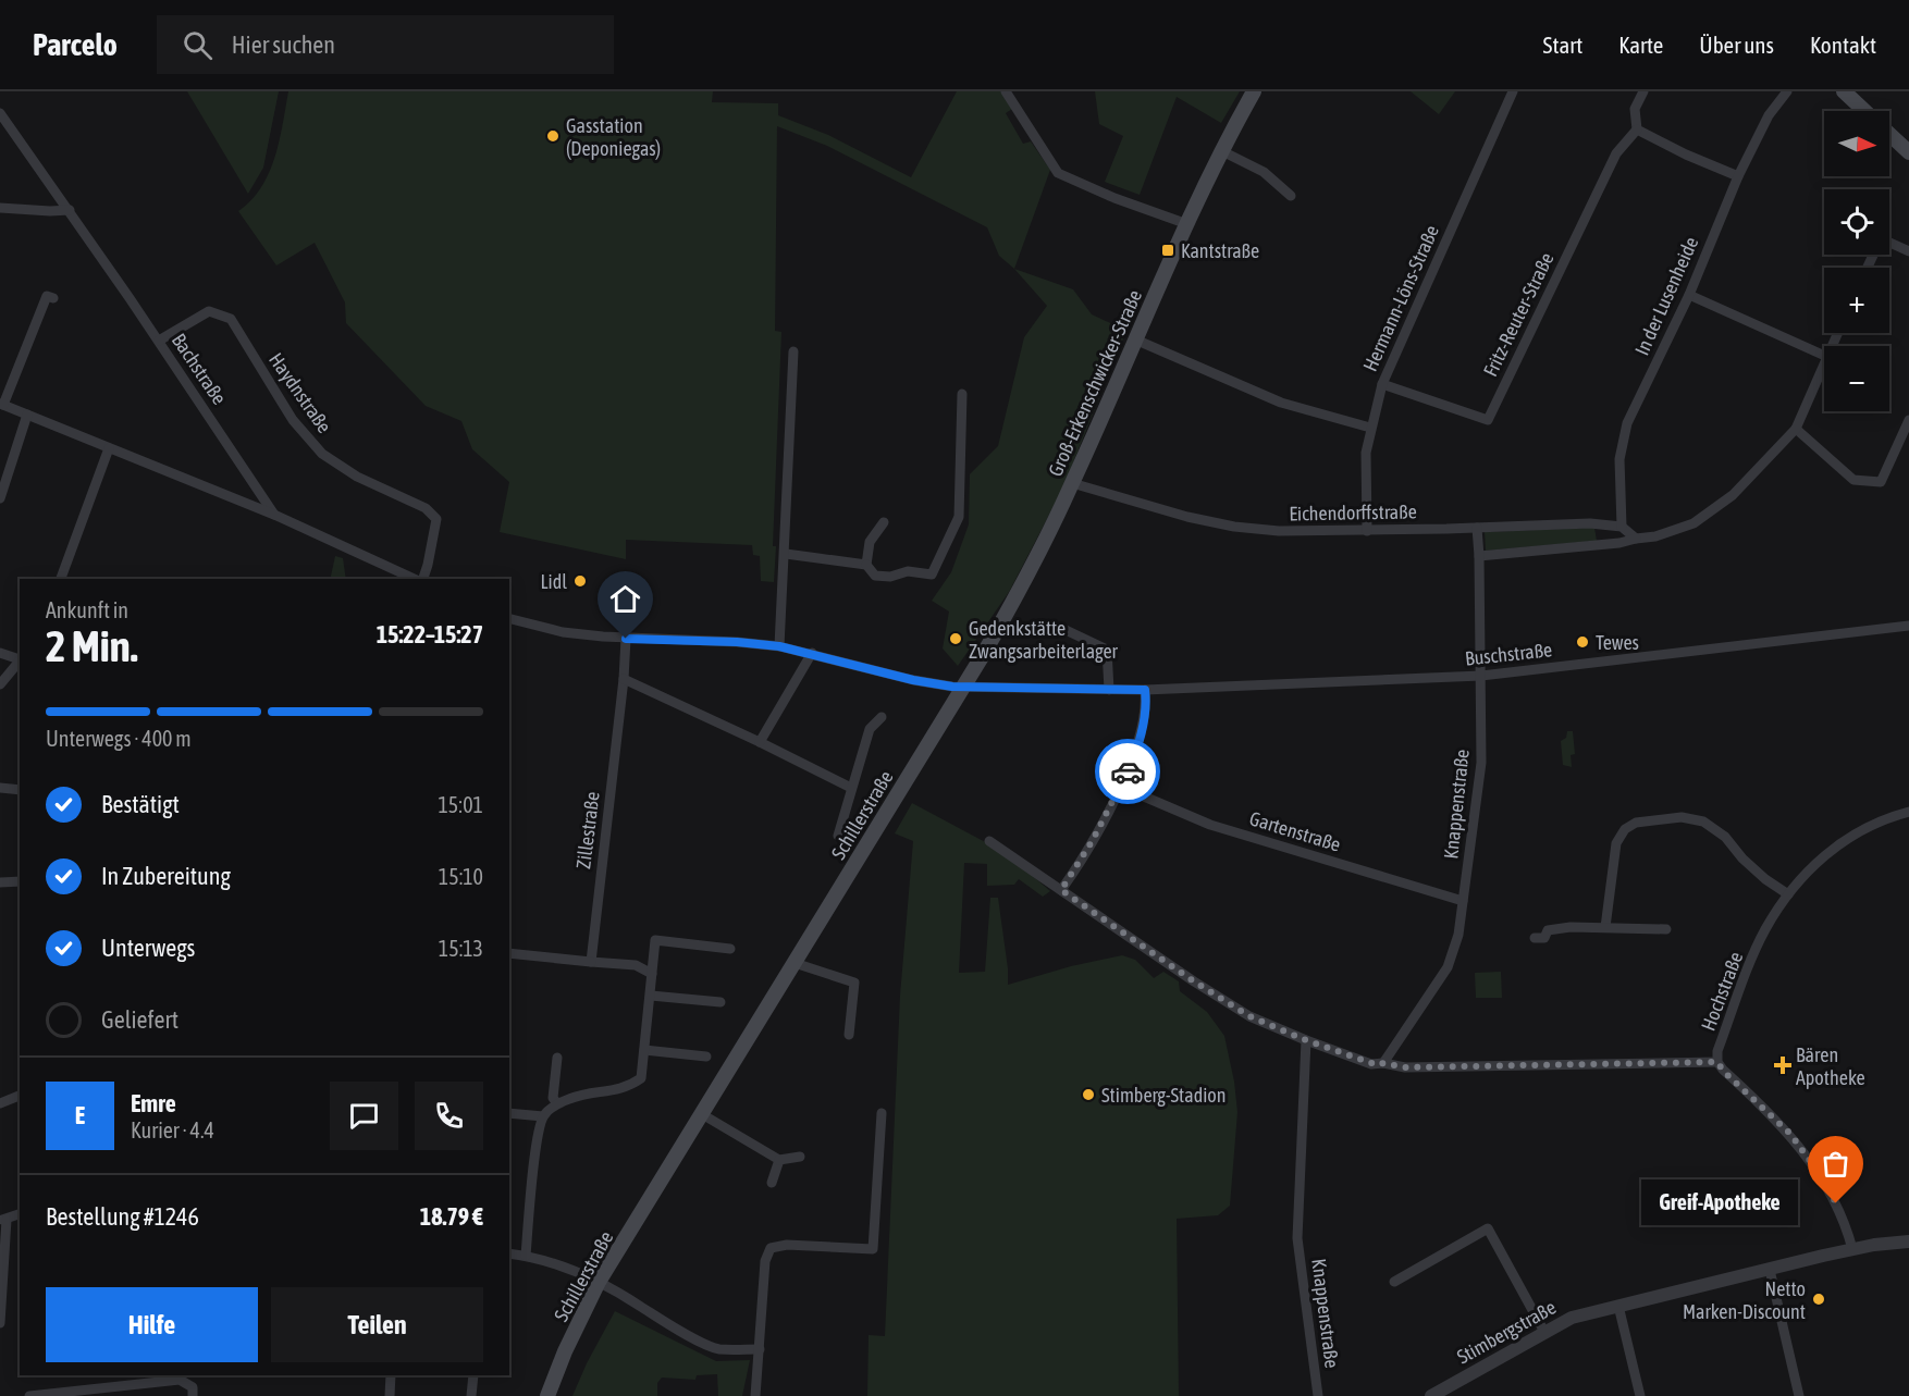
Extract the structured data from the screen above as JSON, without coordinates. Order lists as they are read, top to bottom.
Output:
{
  "streets": {
    "main road": ["Groß-Erkenschwicker-Straße", "Schillerstraße"],
    "street": [
      "In der Lusenheide",
      "Hermann-Löns-Straße",
      "Fritz-Reuter-Straße",
      "Bachstraße",
      "Haydnstraße",
      "Eichendorffstraße",
      "Buschstraße",
      "Knappenstraße",
      "Zillestraße",
      "Gartenstraße",
      "Hochstraße",
      "Stimbergstraße"
    ]
  },
  "crossings": [
    ["In der Lusenheide", "Eichendorffstraße"],
    ["Hermann-Löns-Straße", "Fritz-Reuter-Straße"],
    ["Hermann-Löns-Straße", "Eichendorffstraße"],
    ["Bachstraße", "Haydnstraße"],
    ["Groß-Erkenschwicker-Straße", "Eichendorffstraße"],
    ["Groß-Erkenschwicker-Straße", "Buschstraße"],
    ["Groß-Erkenschwicker-Straße", "Schillerstraße"],
    ["Eichendorffstraße", "Knappenstraße"],
    ["Buschstraße", "Knappenstraße"],
    ["Buschstraße", "Schillerstraße"],
    ["Knappenstraße", "Gartenstraße"],
    ["Hochstraße", "Stimbergstraße"]
  ],
  "places": {
    "other": [
      "Gasstation (Deponiegas)",
      "Lidl",
      "Gedenkstätte Zwangsarbeiterlager",
      "Tewes",
      "Stimberg-Stadion",
      "Greif-Apotheke",
      "Netto Marken-Discount"
    ],
    "transit": ["Kantstraße"],
    "health": ["Bären Apotheke"]
  },
  "north": "right",
  "page": {
    "header": "Parcelo",
    "search": "Hier suchen",
    "nav": [
      "Start",
      "Karte",
      "Über uns",
      "Kontakt"
    ],
    "map_buttons": ["+", "−"],
    "heading": ["2 Min.", "Ankunft in", "15:22–15:27"],
    "panel": [
      "Emre",
      "Kurier · 4.4",
      "Bestellung #1246",
      "18.79 €"
    ],
    "bar": "Unterwegs · 400 m",
    "list": [
      ["Bestätigt", "15:01"],
      ["In Zubereitung", "15:10"],
      ["Unterwegs", "15:13"],
      "Geliefert"
    ],
    "round": "E",
    "bubble": "Greif-Apotheke",
    "buttons": ["Hilfe", "Teilen"]
  }
}
